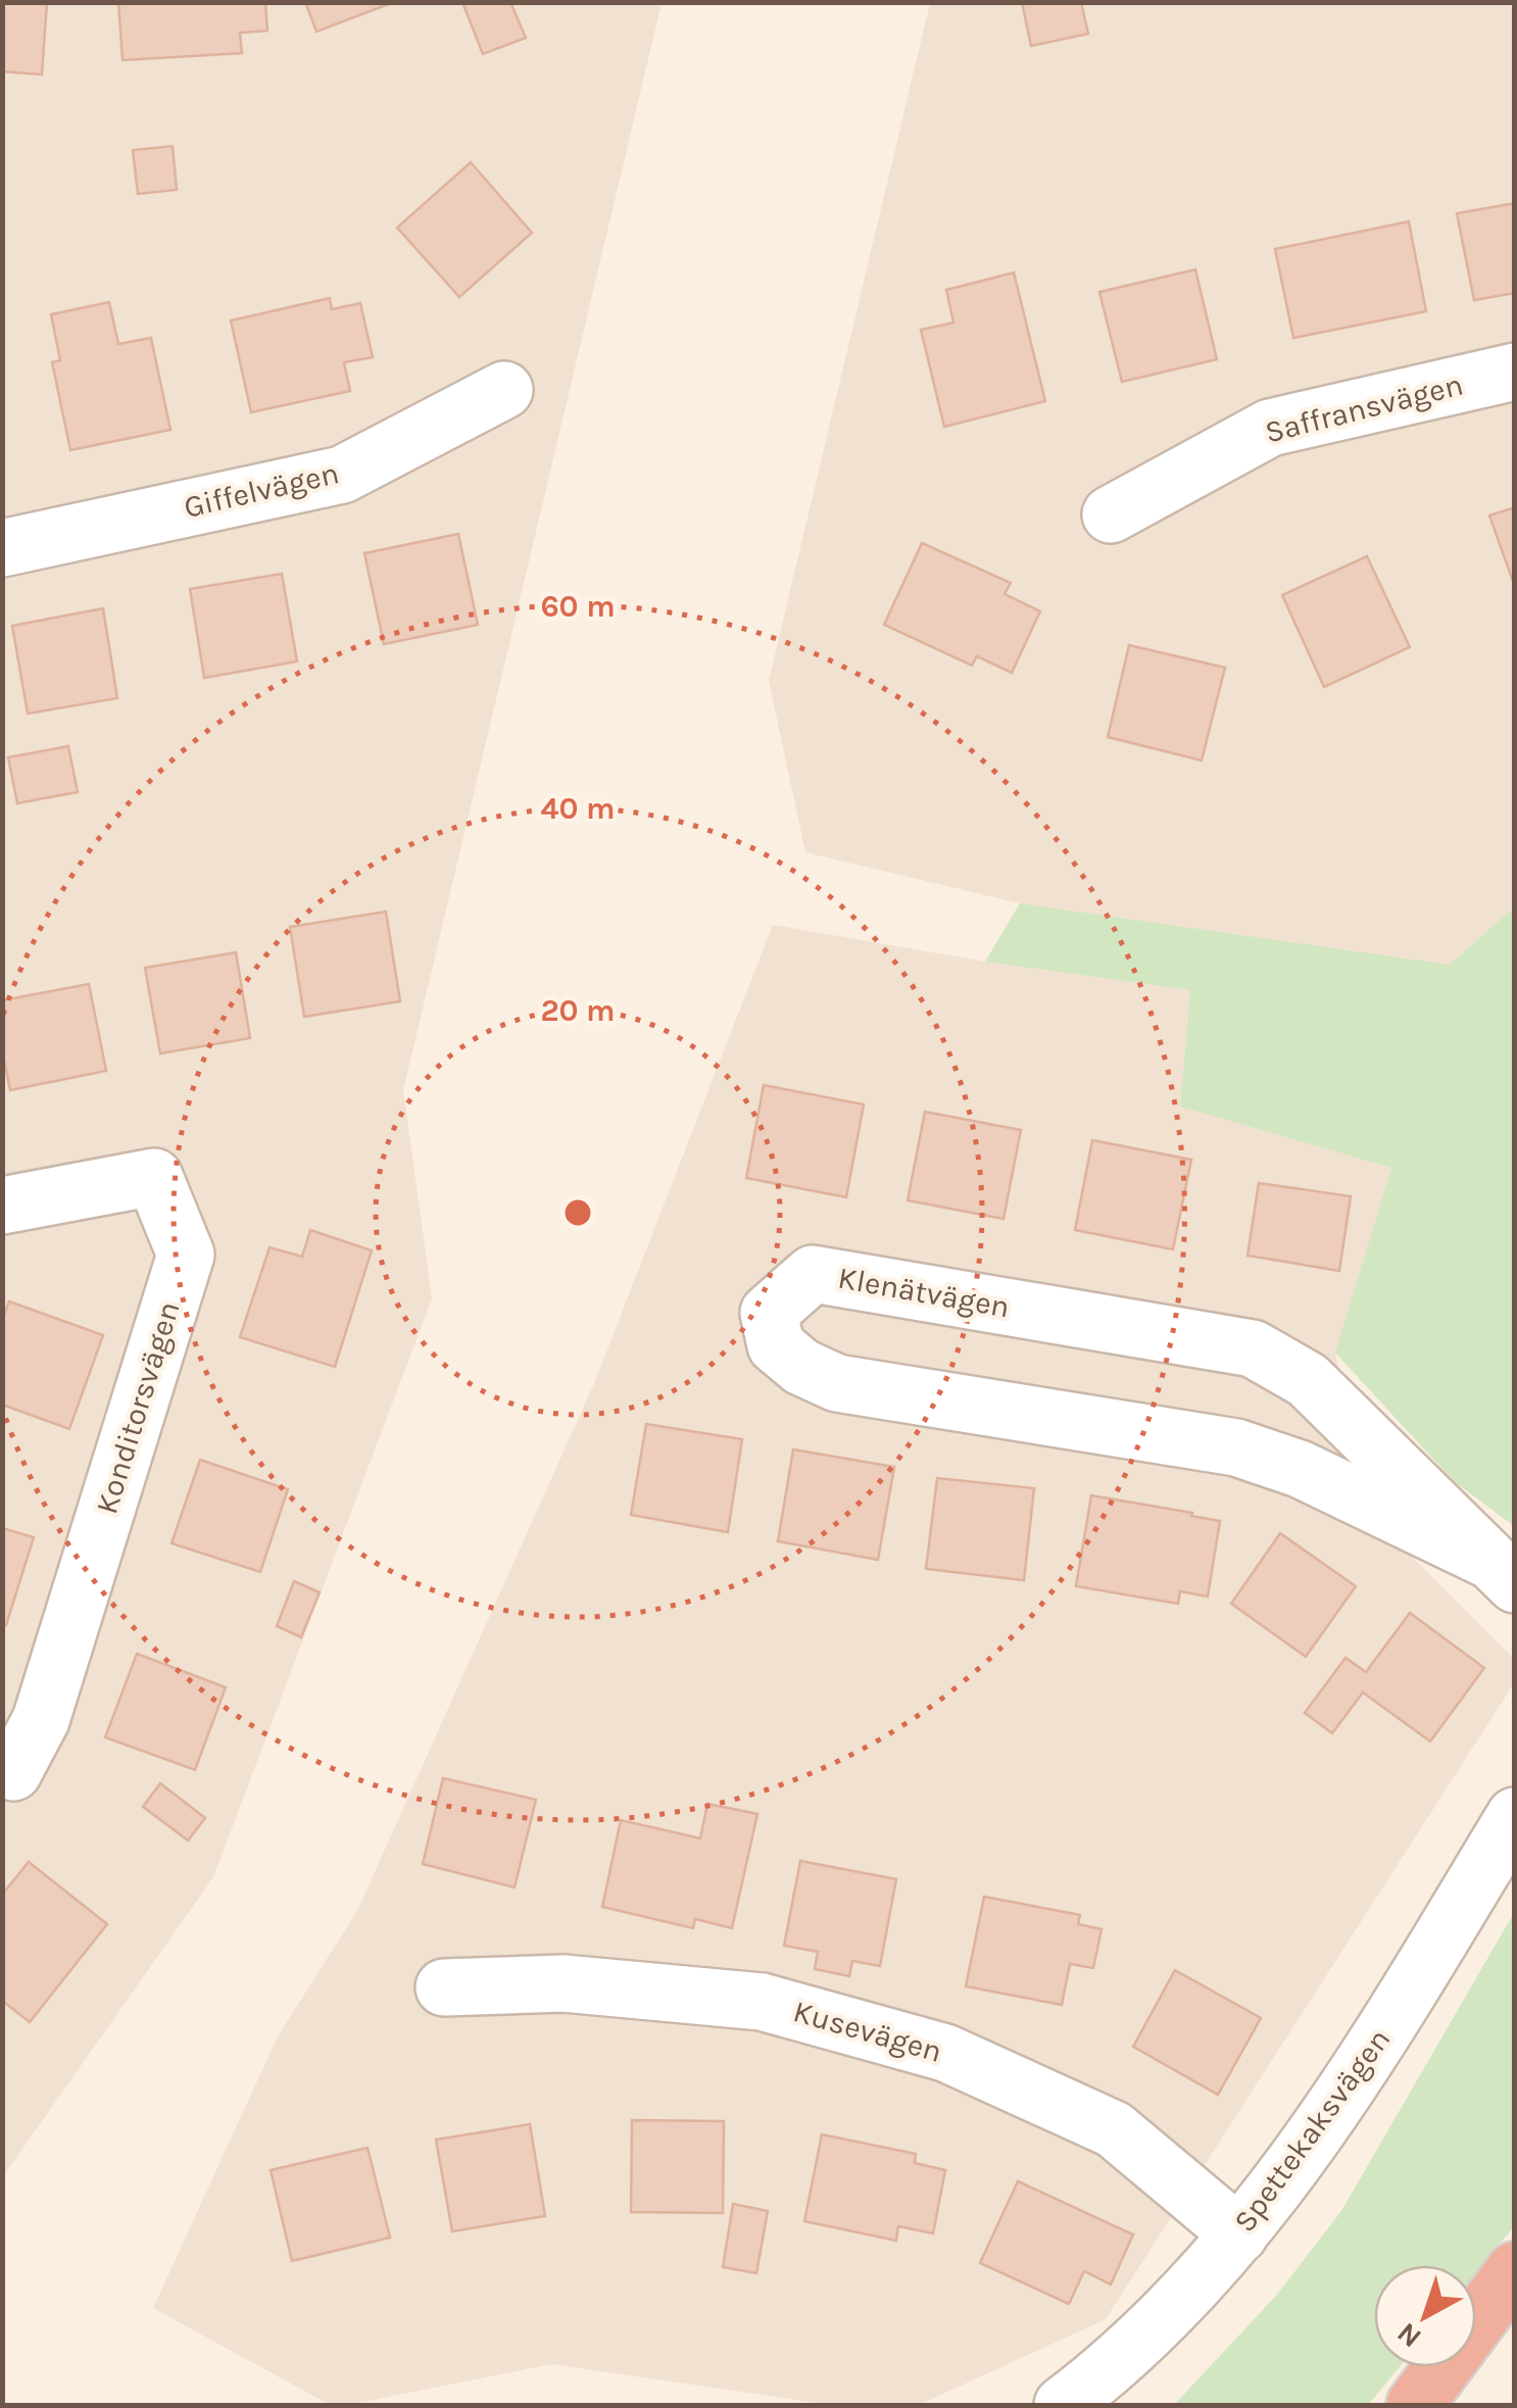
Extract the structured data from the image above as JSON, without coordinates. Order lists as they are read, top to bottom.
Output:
{
  "streets": {
    "street": [
      "Saffransvägen",
      "Giffelvägen",
      "Klenätvägen",
      "Konditorsvägen",
      "Kusevägen",
      "Spettekaksvägen"
    ]
  },
  "crossings": [
    ["Kusevägen", "Spettekaksvägen"]
  ],
  "north": "bottom left",
  "rings": ["60 m", "40 m", "20 m"]
}
